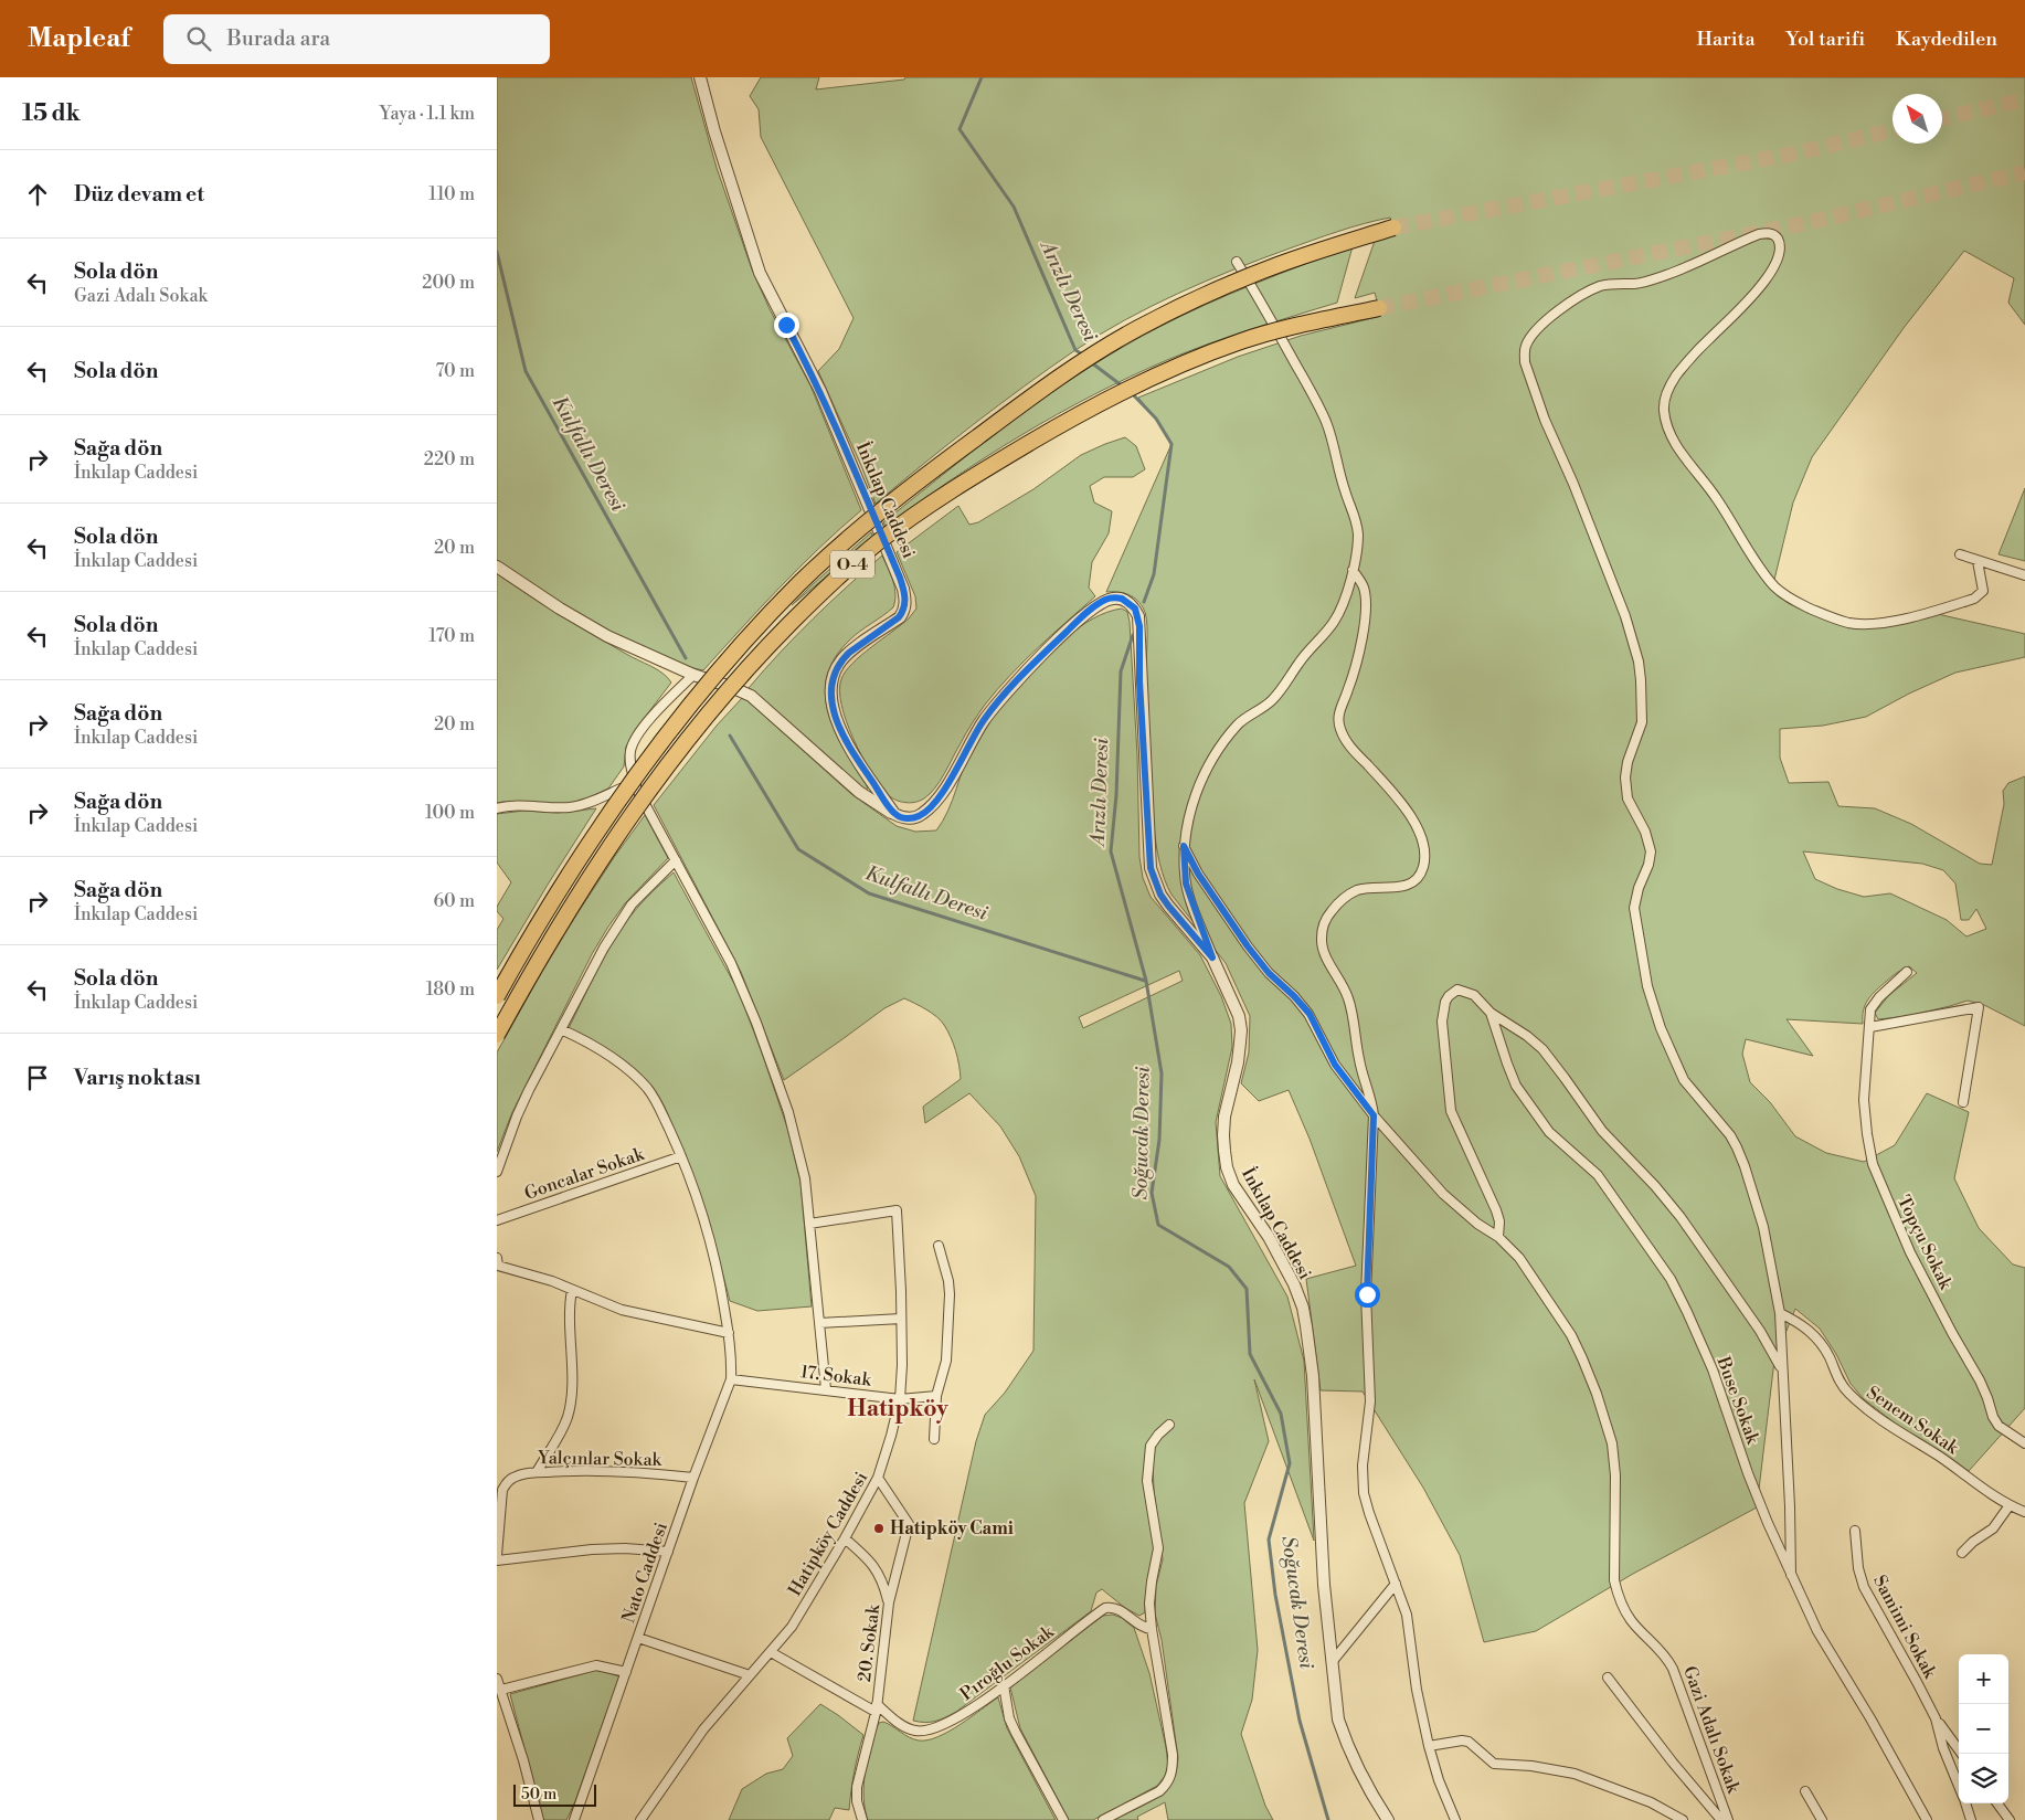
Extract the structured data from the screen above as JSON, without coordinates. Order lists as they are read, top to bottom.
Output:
{
  "streets": {
    "highway": ["O-4"],
    "street": [
      "İnkılap Caddesi",
      "Goncalar Sokak",
      "Topçu Sokak",
      "17. Sokak",
      "Buse Sokak",
      "Senem Sokak",
      "Yalçınlar Sokak",
      "Hatipköy Caddesi",
      "Nato Caddesi",
      "Samimi Sokak",
      "20. Sokak",
      "Pıroğlu Sokak",
      "Gazi Adalı Sokak"
    ]
  },
  "crossings": [
    ["Goncalar Sokak", "Nato Caddesi"],
    ["17. Sokak", "Hatipköy Caddesi"],
    ["17. Sokak", "Nato Caddesi"],
    ["Yalçınlar Sokak", "Nato Caddesi"],
    ["Hatipköy Caddesi", "20. Sokak"],
    ["Hatipköy Caddesi", "Pıroğlu Sokak"],
    ["20. Sokak", "Pıroğlu Sokak"]
  ],
  "districts": ["Hatipköy"],
  "water": ["Arızlı Deresi", "Kulfallı Deresi", "Soğucak Deresi"],
  "places": ["Hatipköy Cami"],
  "scale_bar": "50 m",
  "north": "top left",
  "page": {
    "header": "Mapleaf",
    "search": "Burada ara",
    "nav": ["Harita", "Yol tarifi", "Kaydedilen"],
    "heading": ["15 dk", "Yaya · 1.1 km"],
    "list": [
      ["Düz devam et", "110 m"],
      ["Sola dön", "Gazi Adalı Sokak", "200 m"],
      ["Sola dön", "70 m"],
      ["Sağa dön", "İnkılap Caddesi", "220 m"],
      ["Sola dön", "İnkılap Caddesi", "20 m"],
      ["Sola dön", "İnkılap Caddesi", "170 m"],
      ["Sağa dön", "İnkılap Caddesi", "20 m"],
      ["Sağa dön", "İnkılap Caddesi", "100 m"],
      ["Sağa dön", "İnkılap Caddesi", "60 m"],
      ["Sola dön", "İnkılap Caddesi", "180 m"],
      "Varış noktası"
    ],
    "map_buttons": ["+", "−"],
    "scale": "50 m"
  }
}
